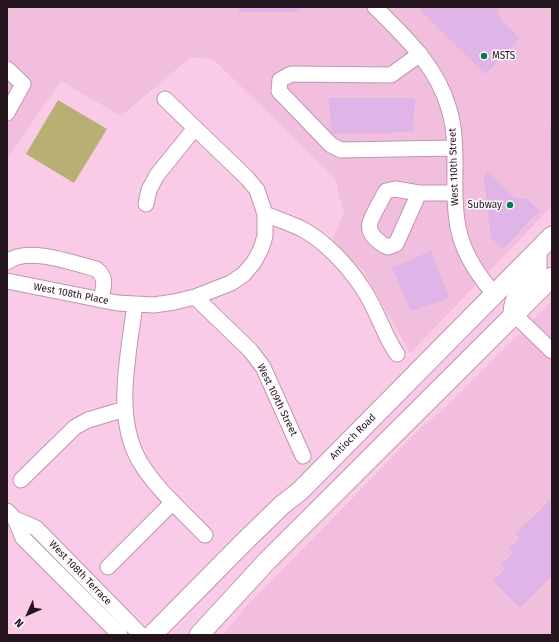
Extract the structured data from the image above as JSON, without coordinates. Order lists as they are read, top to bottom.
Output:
{
  "streets": {
    "main road": ["Antioch Road"],
    "street": [
      "West 110th Street",
      "West 108th Place",
      "West 109th Street",
      "West 108th Terrace"
    ]
  },
  "crossings": [
    ["West 110th Street", "Antioch Road"],
    ["West 108th Place", "West 109th Street"]
  ],
  "places": ["MSTS", "Subway"],
  "north": "bottom left"
}
